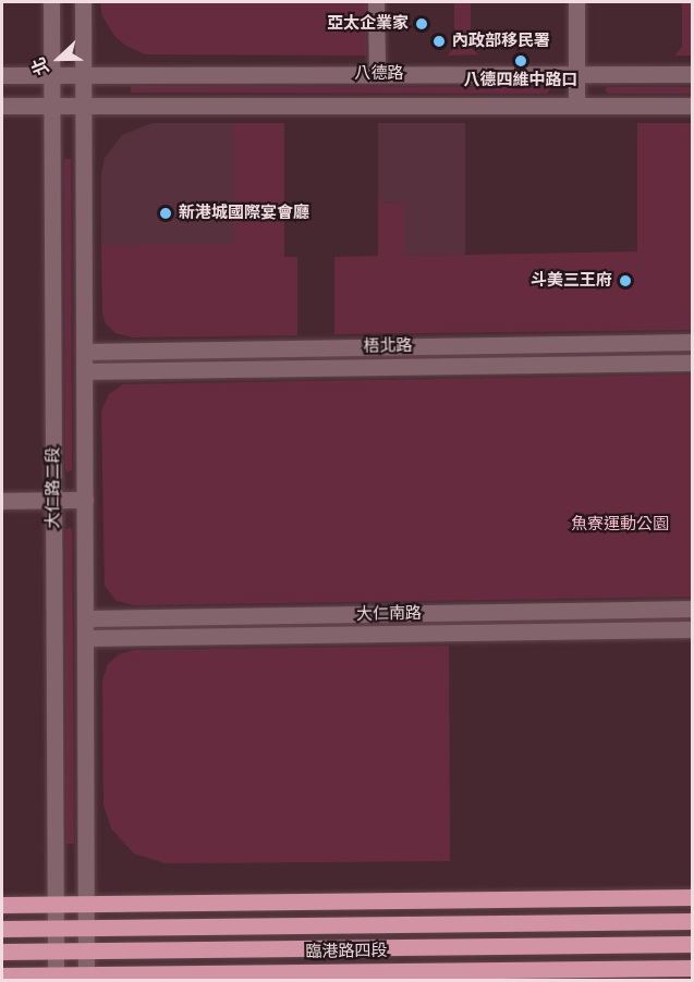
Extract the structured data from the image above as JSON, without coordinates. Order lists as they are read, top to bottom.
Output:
{
  "streets": {
    "main road": ["臨港路四段"],
    "street": [
      "八德路",
      "梧北路",
      "大仁路二段",
      "大仁南路"
    ]
  },
  "crossings": [
    ["八德路", "大仁路二段"],
    ["梧北路", "大仁路二段"],
    ["大仁路二段", "大仁南路"],
    ["大仁路二段", "臨港路四段"]
  ],
  "parks": ["魚寮運動公園"],
  "places": [
    "亞太企業家",
    "內政部移民署",
    "八德四維中路口",
    "新港城國際宴會廳",
    "斗美三王府"
  ],
  "north": "left"
}
